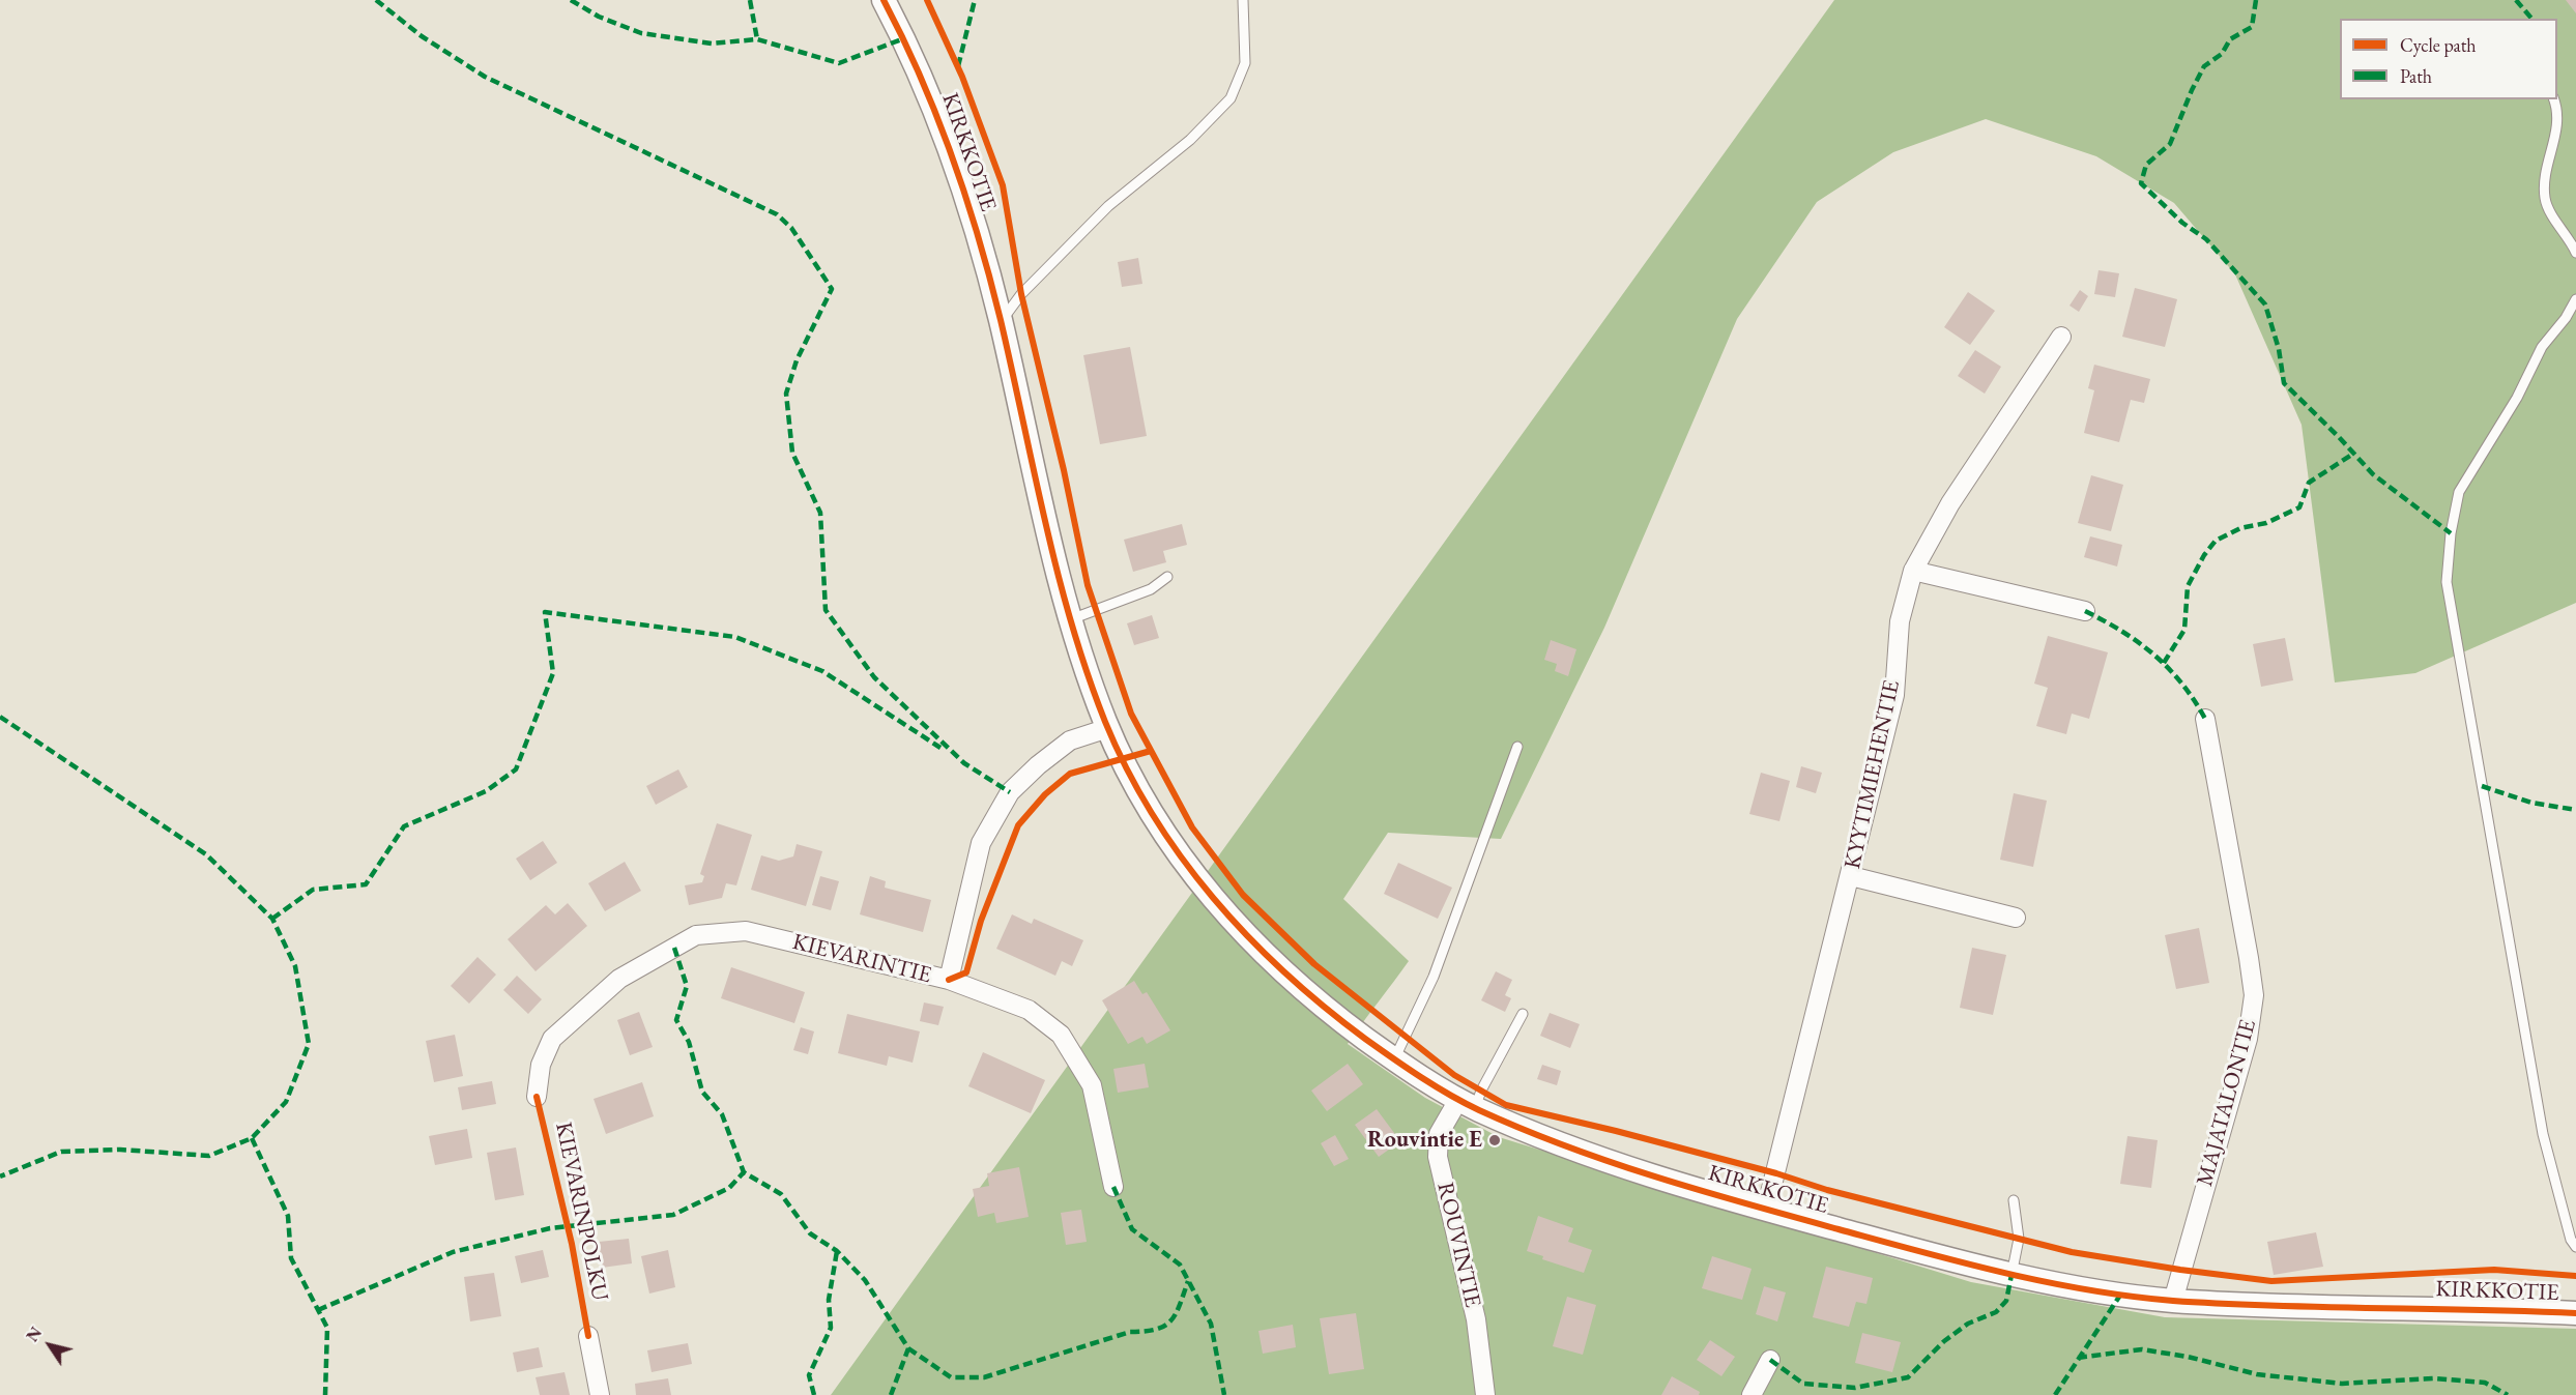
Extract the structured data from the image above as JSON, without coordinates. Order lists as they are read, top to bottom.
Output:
{
  "streets": {
    "street": [
      "KIRKKOTIE",
      "KYYTIMIEHENTIE",
      "KIEVARINTIE",
      "MAJATALONTIE",
      "ROUVINTIE"
    ],
    "cycle path": ["KIEVARINPOLKU"]
  },
  "crossings": [
    ["KIRKKOTIE", "KYYTIMIEHENTIE"],
    ["KIRKKOTIE", "KIEVARINTIE"],
    ["KIRKKOTIE", "MAJATALONTIE"],
    ["KIRKKOTIE", "ROUVINTIE"]
  ],
  "places": ["Rouvintie E"],
  "legend": ["Cycle path", "Path"],
  "north": "top left"
}
